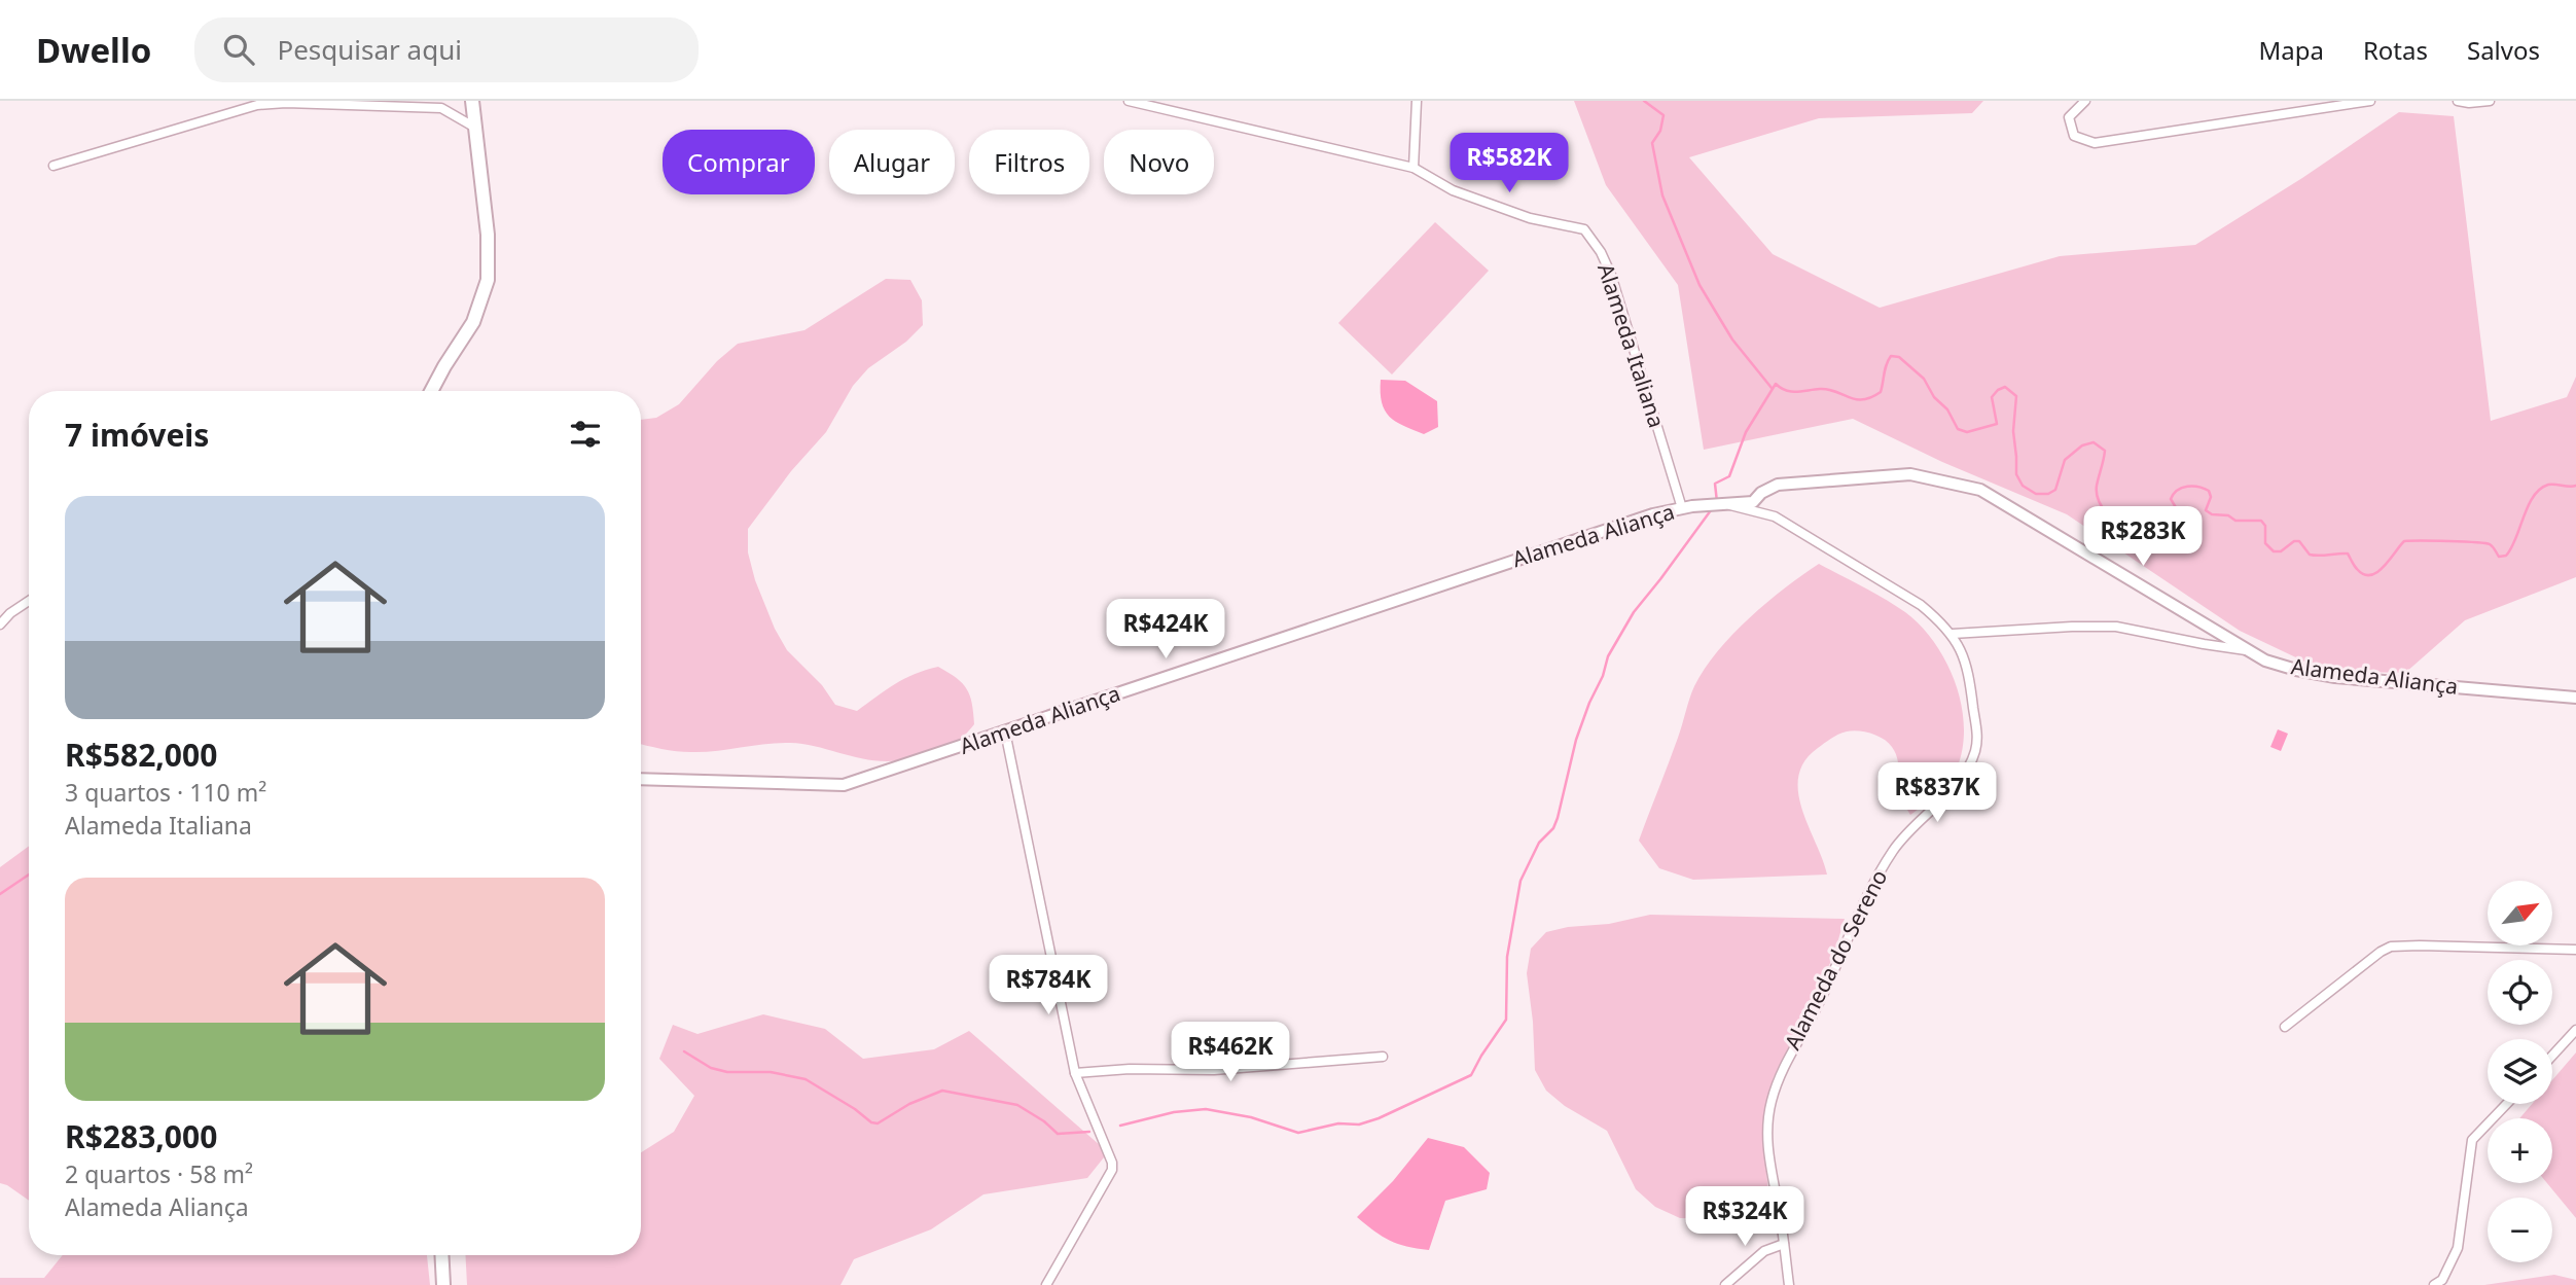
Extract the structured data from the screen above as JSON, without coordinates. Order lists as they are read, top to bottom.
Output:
{
  "streets": {
    "street": ["Alameda Italiana", "Alameda Aliança", "Alameda do Sereno"]
  },
  "crossings": [
    ["Alameda Italiana", "Alameda Aliança"],
    ["Alameda Aliança", "Alameda do Sereno"]
  ],
  "north": "top right",
  "page": {
    "header": "Dwello",
    "search": "Pesquisar aqui",
    "nav": ["Mapa", "Rotas", "Salvos"],
    "chip": [
      "Comprar",
      "Alugar",
      "Filtros",
      "Novo"
    ],
    "price": [
      "R$582K",
      "R$283K",
      "R$424K",
      "R$837K",
      "R$784K",
      "R$462K",
      "R$324K"
    ],
    "heading": "7 imóveis",
    "list": [
      {
        "name": "R$582,000",
        "note": "3 quartos · 110 m² · Alameda Italiana"
      },
      {
        "name": "R$283,000",
        "note": "2 quartos · 58 m² · Alameda Aliança"
      }
    ],
    "map_buttons": ["+", "−"]
  }
}
